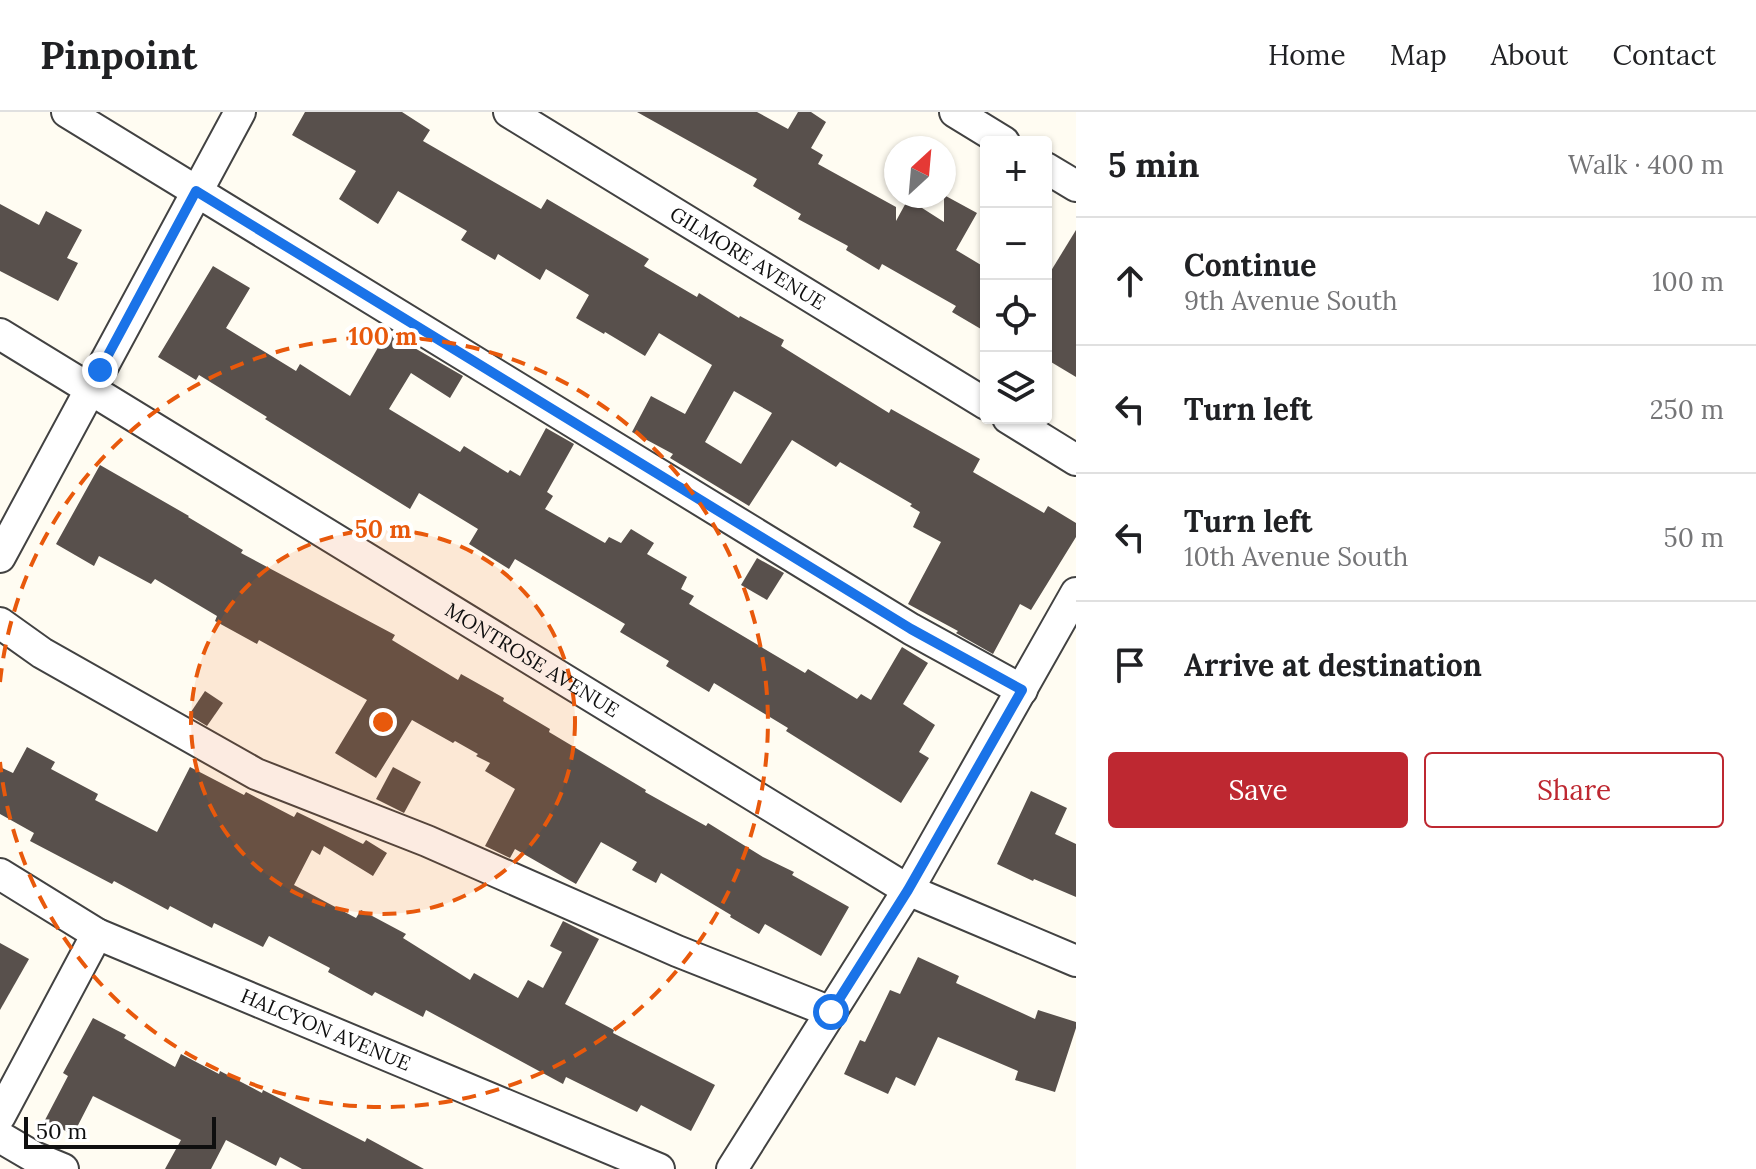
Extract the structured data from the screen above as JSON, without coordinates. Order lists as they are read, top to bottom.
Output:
{
  "streets": {
    "street": ["GILMORE AVENUE", "MONTROSE AVENUE", "HALCYON AVENUE"]
  },
  "scale_bar": "50 m",
  "north": "top right",
  "page": {
    "header": "Pinpoint",
    "nav": [
      "Home",
      "Map",
      "About",
      "Contact"
    ],
    "heading": ["5 min", "Walk · 400 m"],
    "map_buttons": ["+", "−"],
    "list": [
      ["Continue", "9th Avenue South", "100 m"],
      ["Turn left", "250 m"],
      ["Turn left", "10th Avenue South", "50 m"],
      "Arrive at destination"
    ],
    "buttons": ["Save", "Share"],
    "scale": "50 m"
  },
  "rings": ["100 m", "50 m"]
}
